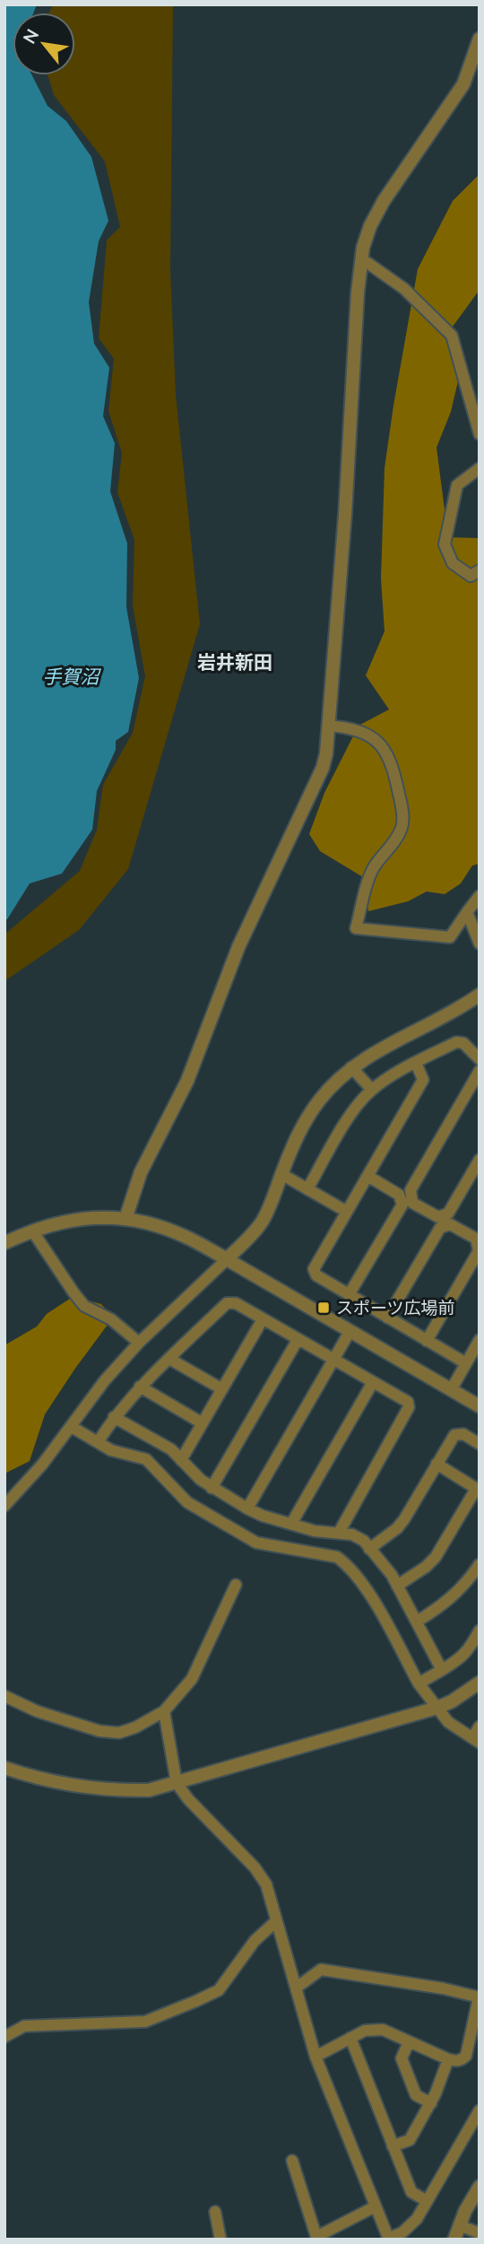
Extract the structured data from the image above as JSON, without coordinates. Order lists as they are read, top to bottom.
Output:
{
  "districts": ["岩井新田"],
  "water": ["手賀沼"],
  "places": {
    "transit": ["スポーツ広場前"]
  },
  "north": "top left"
}
